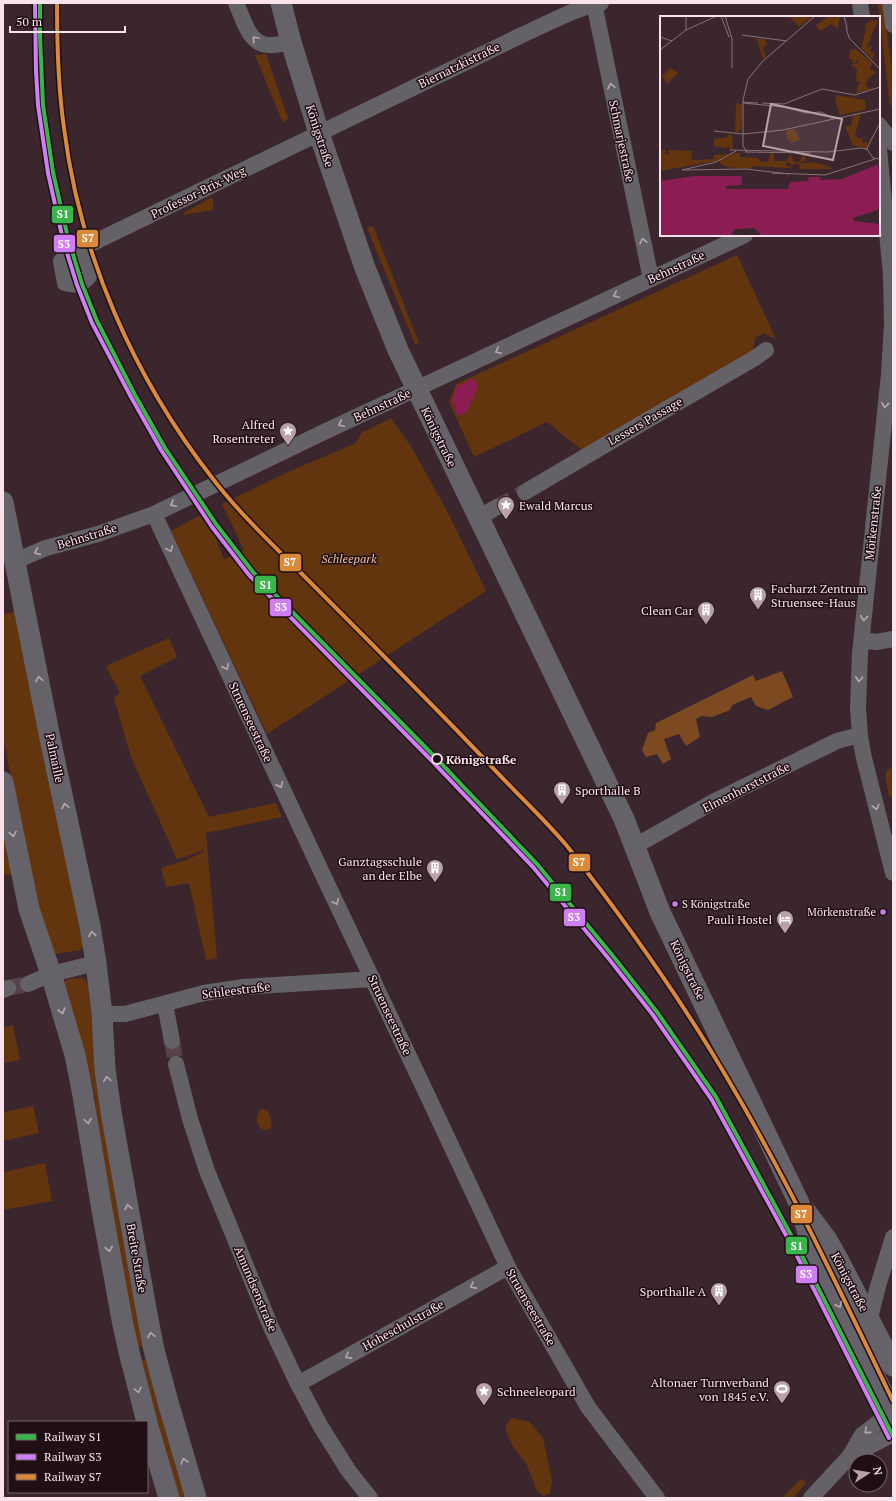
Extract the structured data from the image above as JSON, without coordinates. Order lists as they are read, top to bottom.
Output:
{
  "streets": {
    "main road": ["Königstraße", "Palmaille", "Breite Straße"],
    "street": [
      "Biernatzkistraße",
      "Schmarjestraße",
      "Professor-Brix-Weg",
      "Behnstraße",
      "Lessers Passage",
      "Mörkenstraße",
      "Struenseestraße",
      "Elmenhorststraße",
      "Schleestraße",
      "Amundsenstraße",
      "Hoheschulstraße"
    ]
  },
  "crossings": [
    ["Biernatzkistraße", "Königstraße"],
    ["Biernatzkistraße", "Schmarjestraße"],
    ["Biernatzkistraße", "Professor-Brix-Weg"],
    ["Königstraße", "Professor-Brix-Weg"],
    ["Königstraße", "Behnstraße"],
    ["Königstraße", "Elmenhorststraße"],
    ["Schmarjestraße", "Behnstraße"],
    ["Behnstraße", "Struenseestraße"],
    ["Behnstraße", "Palmaille"],
    ["Mörkenstraße", "Elmenhorststraße"],
    ["Struenseestraße", "Schleestraße"],
    ["Struenseestraße", "Hoheschulstraße"],
    ["Palmaille", "Schleestraße"],
    ["Palmaille", "Breite Straße"],
    ["Schleestraße", "Breite Straße"],
    ["Amundsenstraße", "Hoheschulstraße"]
  ],
  "one_way": [
    "Schmarjestraße",
    "Behnstraße",
    "Mörkenstraße",
    "Struenseestraße",
    "Hoheschulstraße"
  ],
  "parks": ["Schleepark"],
  "places": {
    "place": ["Alfred Rosentreter", "Ewald Marcus", "Schneeleopard"],
    "building": [
      "Facharzt Zentrum Struensee-Haus",
      "Clean Car",
      "Sporthalle B",
      "Ganztagsschule an der Elbe",
      "Sporthalle A"
    ],
    "other": ["Königstraße", "S Königstraße", "Mörkenstraße"],
    "hotel": ["Pauli Hostel"],
    "sports": ["Altonaer Turnverband von 1845 e.V."]
  },
  "lines": ["rail line S1", "rail line S3", "rail line S7"],
  "legend": ["Railway S1", "Railway S3", "Railway S7"],
  "scale_bar": "50 m",
  "north": "right"
}
